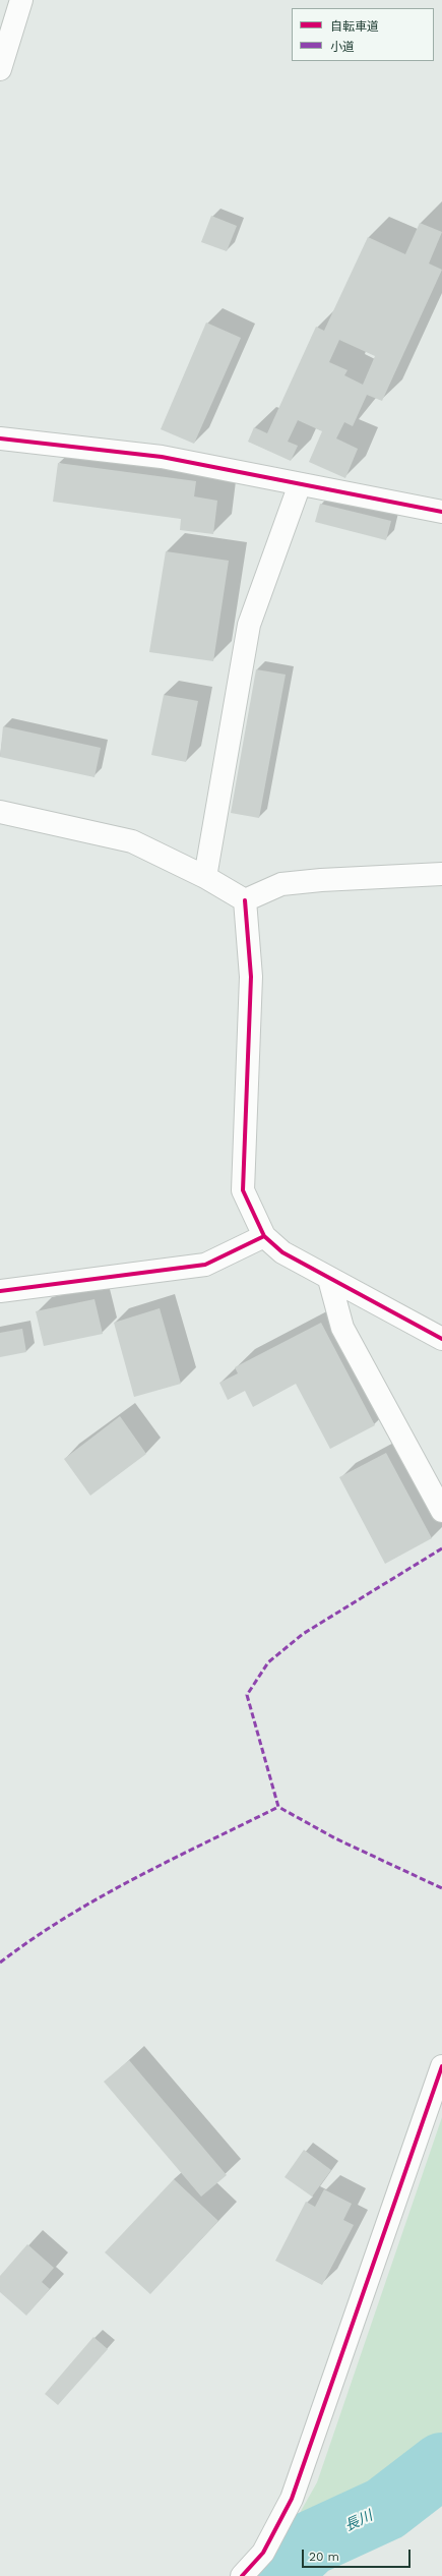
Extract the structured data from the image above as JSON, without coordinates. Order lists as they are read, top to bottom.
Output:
{
  "water": ["長川"],
  "legend": ["自転車道", "小道"],
  "scale_bar": "20 m"
}
